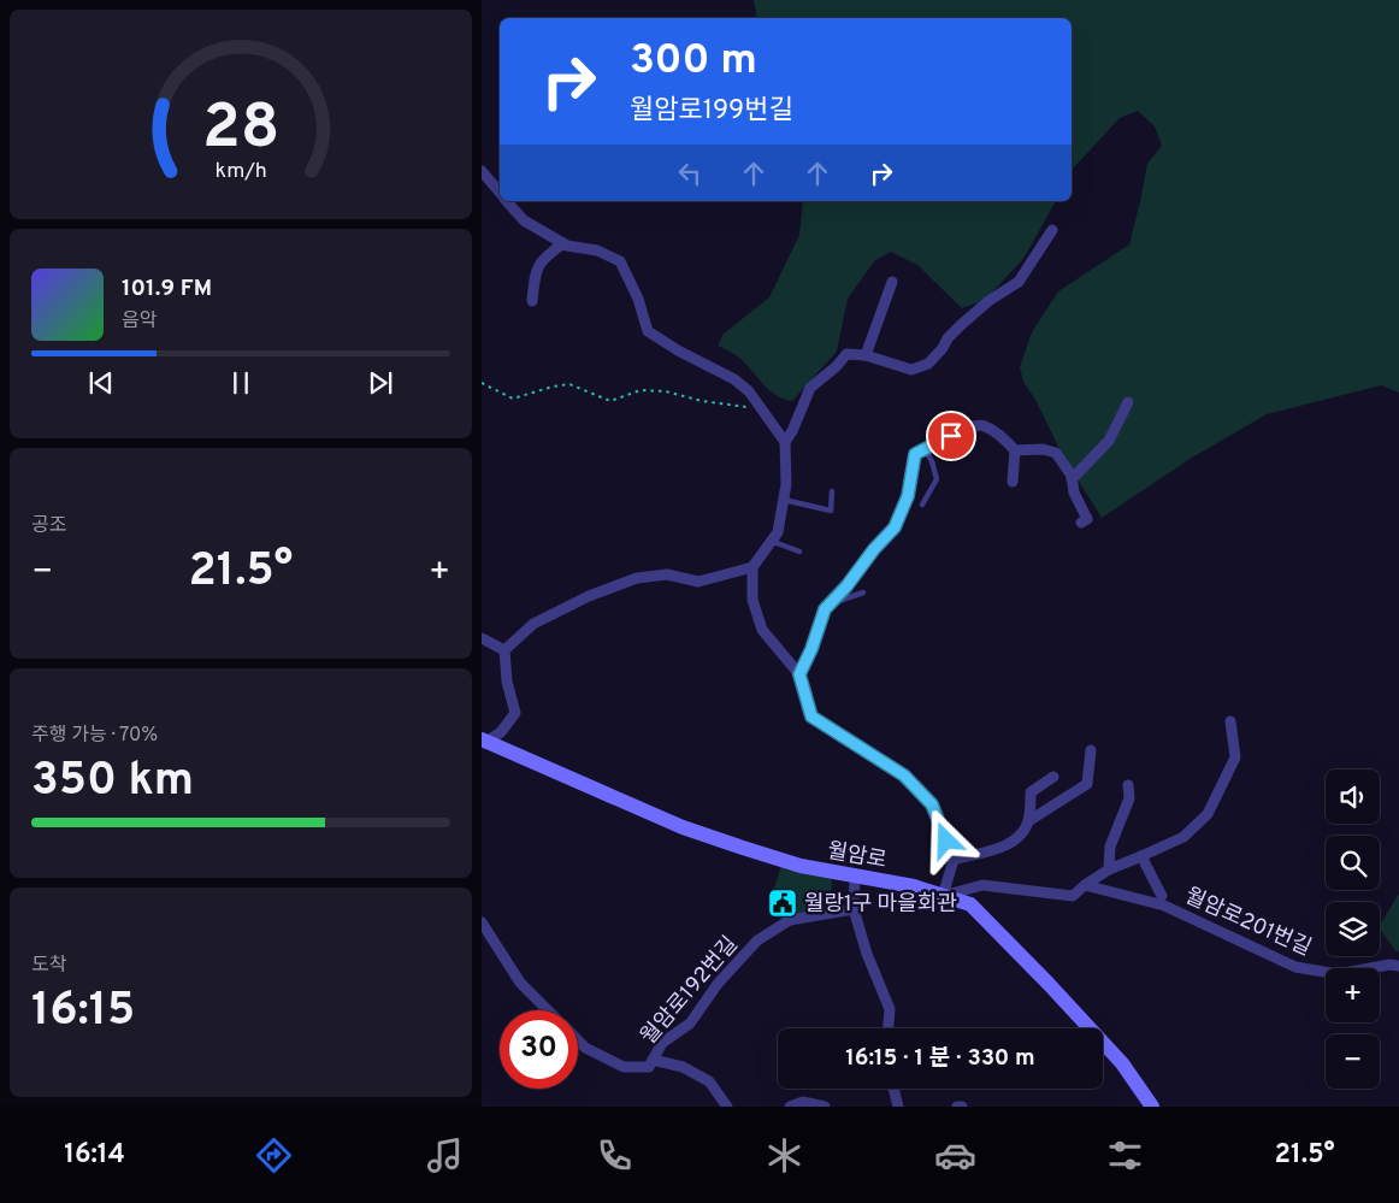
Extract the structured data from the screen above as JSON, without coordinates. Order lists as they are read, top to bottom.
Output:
{
  "streets": {
    "street": ["월암로", "월암로201번길", "월암로192번길"]
  },
  "places": {
    "public building": ["월랑1구 마을회관"]
  },
  "page": {
    "turn": ["300 m", "월암로199번길"],
    "song": ["101.9 FM", "음악"],
    "tile": [
      "공조",
      ["주행 가능 · 70%", "350 km"],
      ["도착", "16:15"]
    ],
    "heat": ["−", "21.5°", "+"],
    "map_buttons": ["+", "−"],
    "limit": "30",
    "trip": "16:15 · 1 분 · 330 m",
    "tabs": ["16:14", "21.5°"],
    "gauge": ["28", "km/h"]
  }
}
